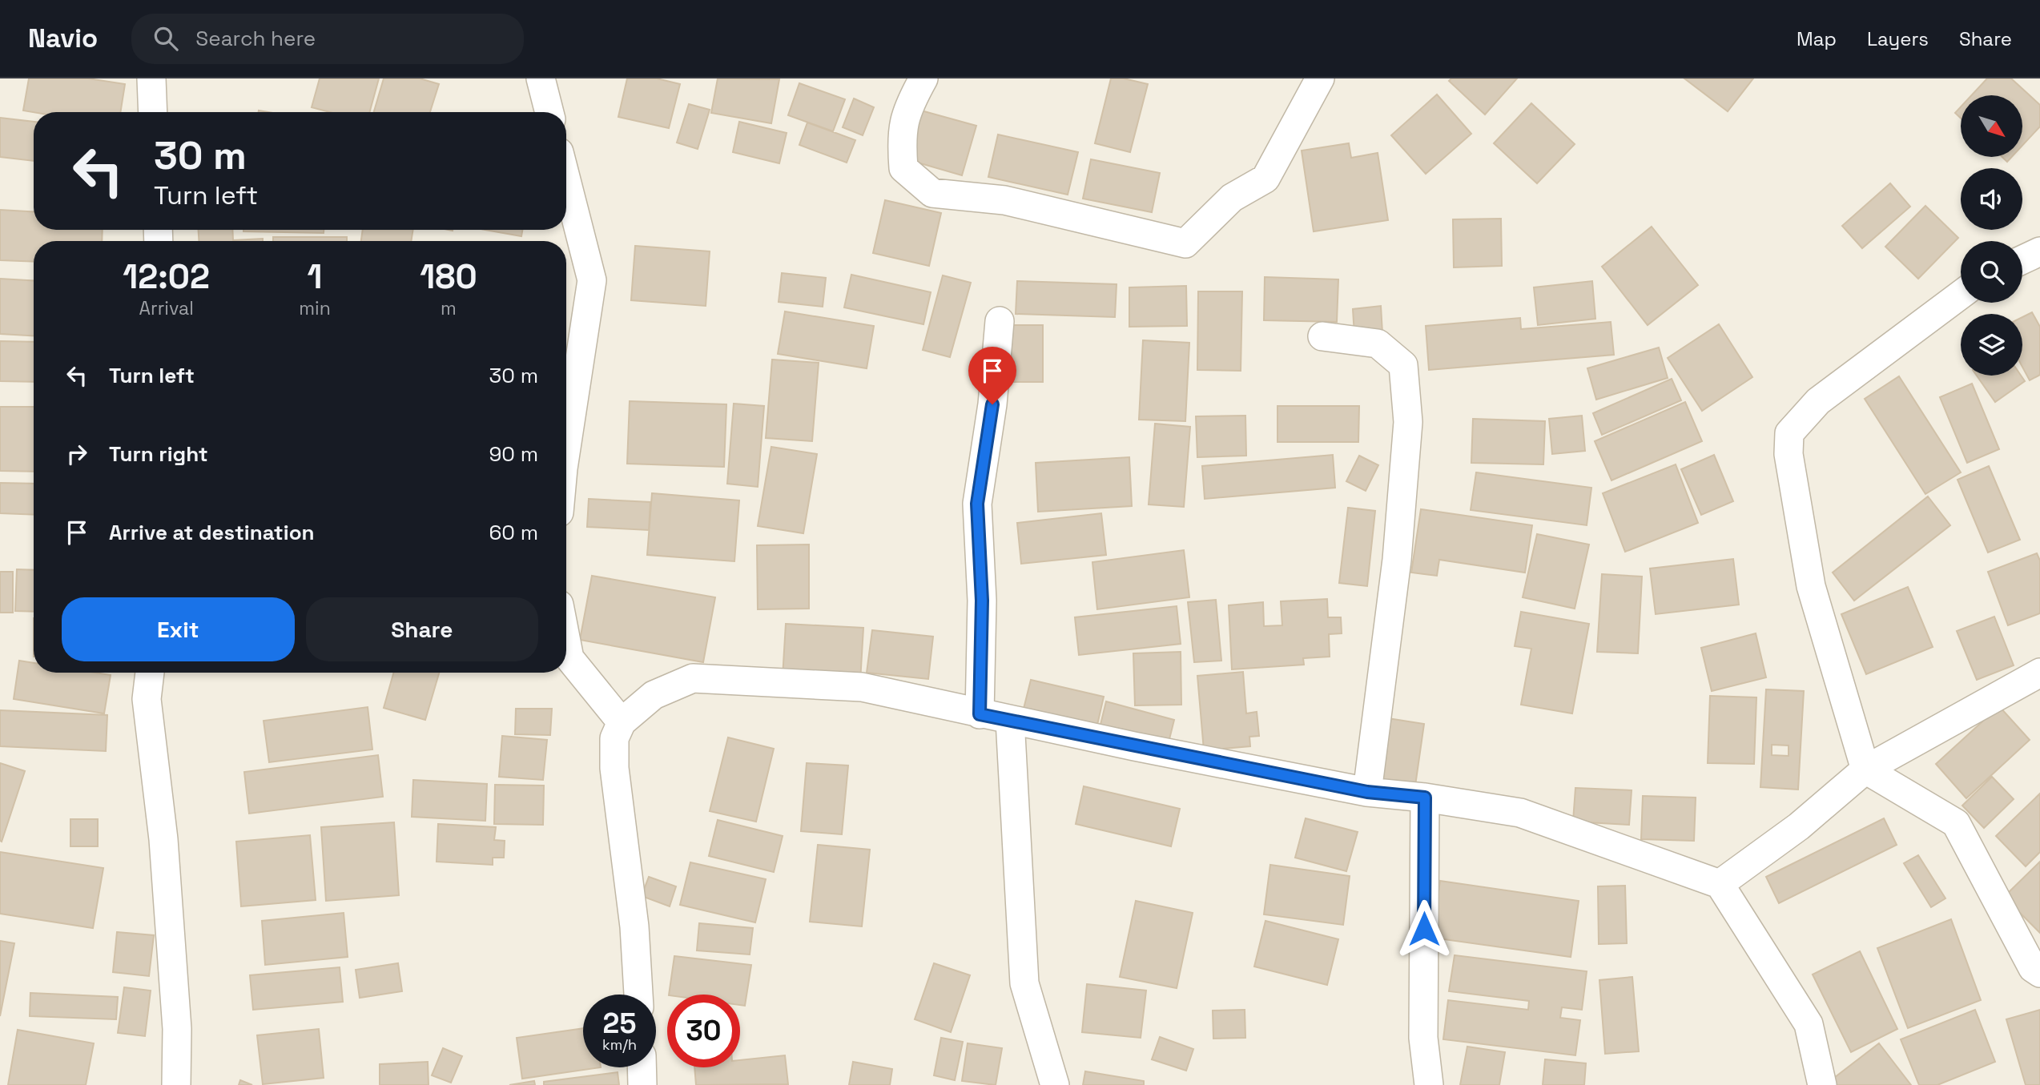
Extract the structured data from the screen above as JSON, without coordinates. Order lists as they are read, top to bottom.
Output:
{
  "north": "bottom right",
  "page": {
    "header": "Navio",
    "search": "Search here",
    "nav": ["Map", "Layers", "Share"],
    "turn": ["30 m", "Turn left"],
    "eta": [
      "12:02",
      "Arrival",
      "1",
      "min",
      "180",
      "m"
    ],
    "list": [
      {
        "name": "Turn left",
        "value": "30 m"
      },
      {
        "name": "Turn right",
        "value": "90 m"
      },
      {
        "name": "Arrive at destination",
        "value": "60 m"
      }
    ],
    "buttons": ["Exit", "Share"],
    "speed": "25 km/h",
    "limit": "30"
  }
}
